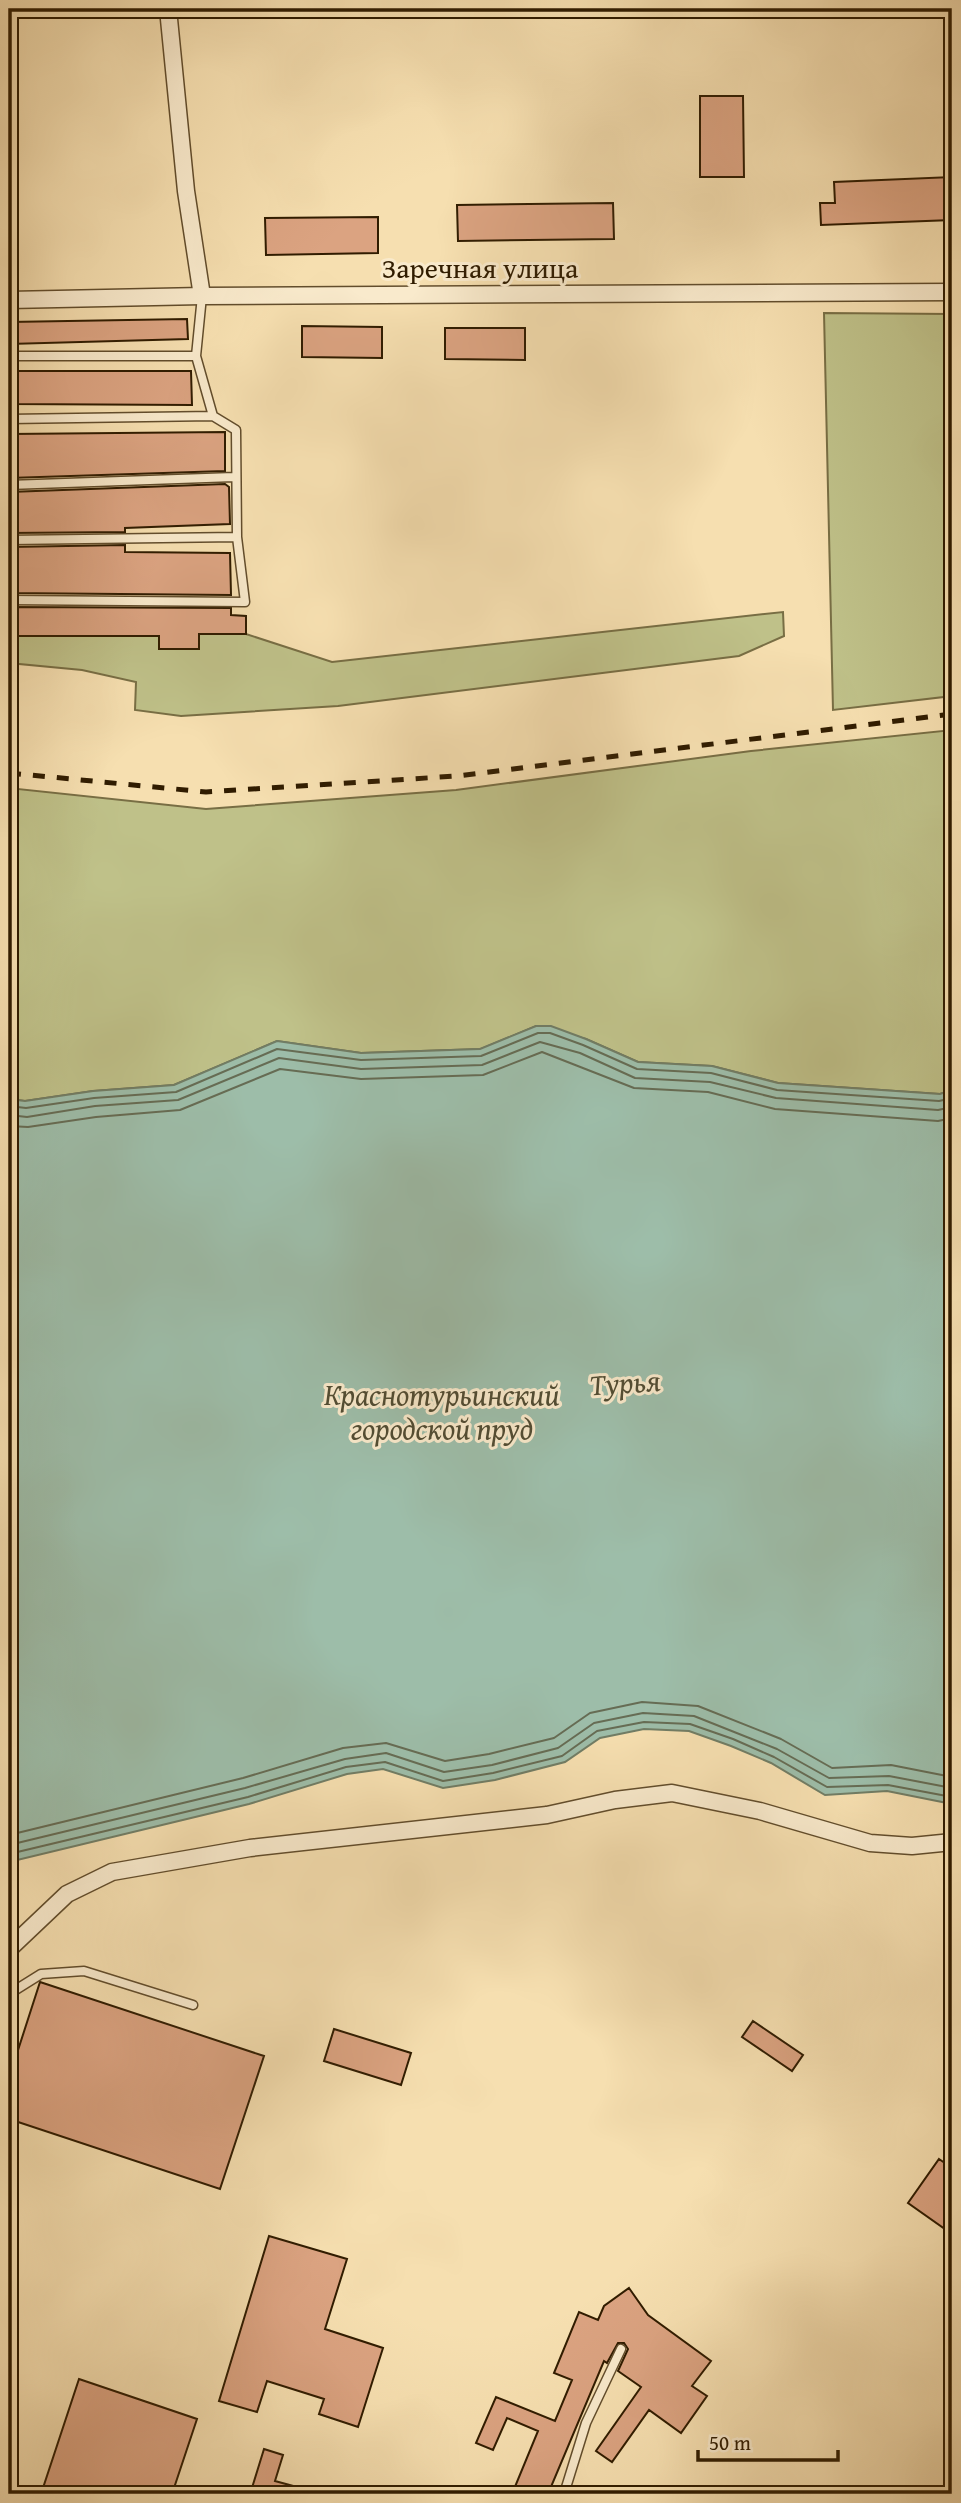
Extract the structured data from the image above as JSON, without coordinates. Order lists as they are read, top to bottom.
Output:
{
  "streets": {
    "street": ["Заречная улица"]
  },
  "water": ["Турья", "Краснотурьинский городской пруд"],
  "scale_bar": "50 m"
}
